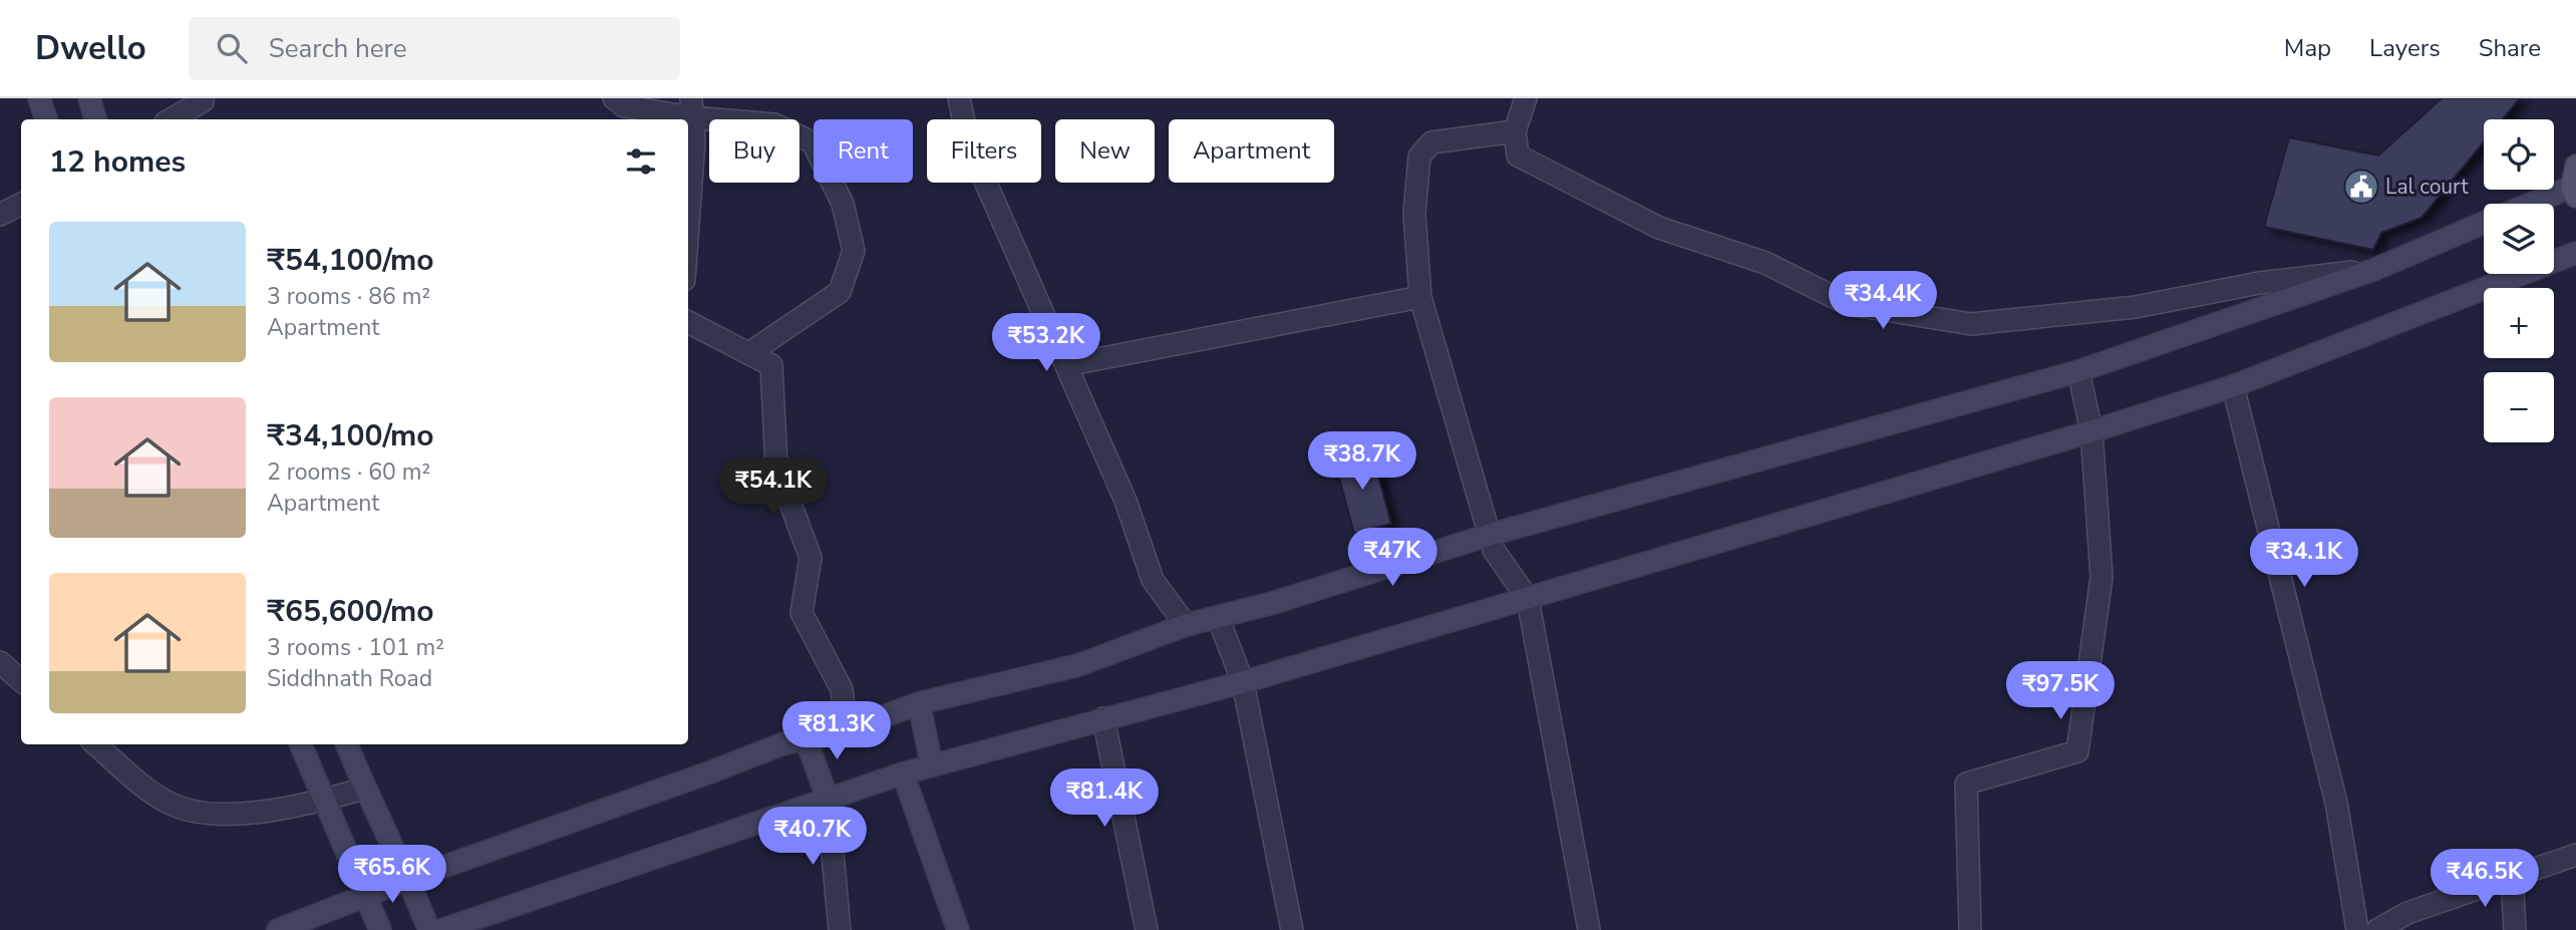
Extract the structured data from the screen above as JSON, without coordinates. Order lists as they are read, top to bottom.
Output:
{
  "places": {
    "public building": ["Lal court"]
  },
  "page": {
    "header": "Dwello",
    "search": "Search here",
    "nav": ["Map", "Layers", "Share"],
    "map_buttons": ["+", "−"],
    "chip": [
      "Buy",
      "Rent",
      "Filters",
      "New",
      "Apartment"
    ],
    "heading": "12 homes",
    "list": [
      {
        "name": "₹54,100/mo",
        "note": "3 rooms · 86 m² · Apartment"
      },
      {
        "name": "₹34,100/mo",
        "note": "2 rooms · 60 m² · Apartment"
      },
      {
        "name": "₹65,600/mo",
        "note": "3 rooms · 101 m² · Siddhnath Road"
      }
    ],
    "price": [
      "₹34.4K",
      "₹53.2K",
      "₹38.7K",
      "₹54.1K",
      "₹47K",
      "₹34.1K",
      "₹97.5K",
      "₹81.3K",
      "₹81.4K",
      "₹40.7K",
      "₹65.6K",
      "₹46.5K"
    ]
  }
}
